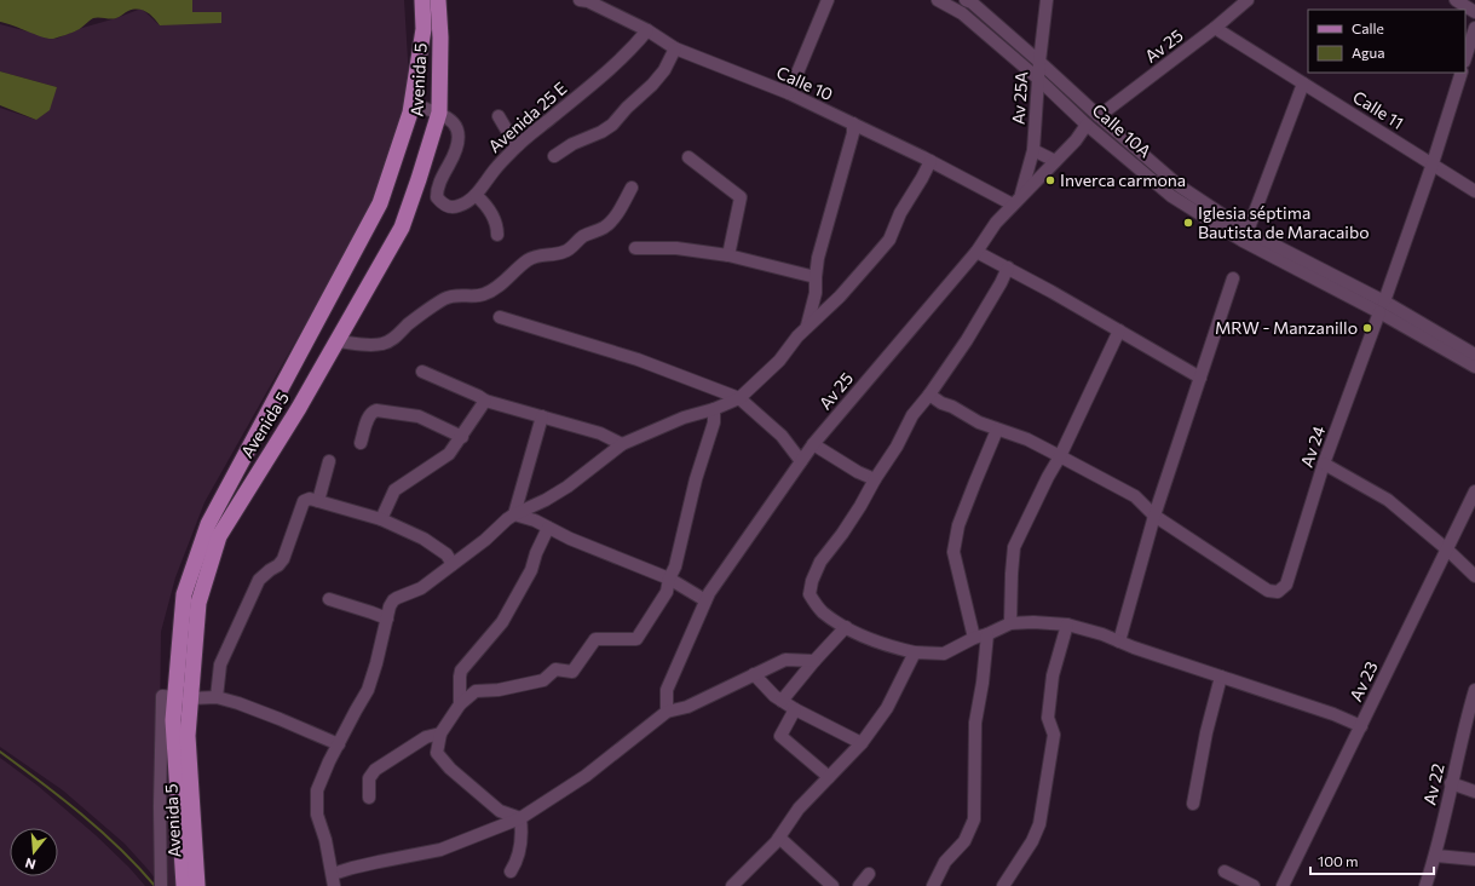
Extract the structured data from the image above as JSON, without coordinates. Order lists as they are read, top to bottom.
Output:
{
  "streets": {
    "main road": ["Avenida 5"],
    "street": [
      "Av 25",
      "Calle 10",
      "Av 25A",
      "Calle 11",
      "Avenida 25 E",
      "Calle 10A",
      "Av 24",
      "Av 23",
      "Av 22"
    ]
  },
  "crossings": [
    ["Av 25", "Calle 10"],
    ["Av 25", "Av 25A"],
    ["Av 25", "Calle 11"],
    ["Av 25", "Calle 10A"],
    ["Avenida 5", "Avenida 25 E"],
    ["Calle 10", "Av 25A"],
    ["Calle 10", "Avenida 25 E"],
    ["Av 25A", "Calle 10A"],
    ["Calle 11", "Av 24"],
    ["Calle 10A", "Av 24"]
  ],
  "places": ["Inverca carmona", "Iglesia séptima Bautista de Maracaibo", "MRW - Manzanillo"],
  "legend": ["Calle", "Agua"],
  "scale_bar": "100 m",
  "north": "bottom"
}
